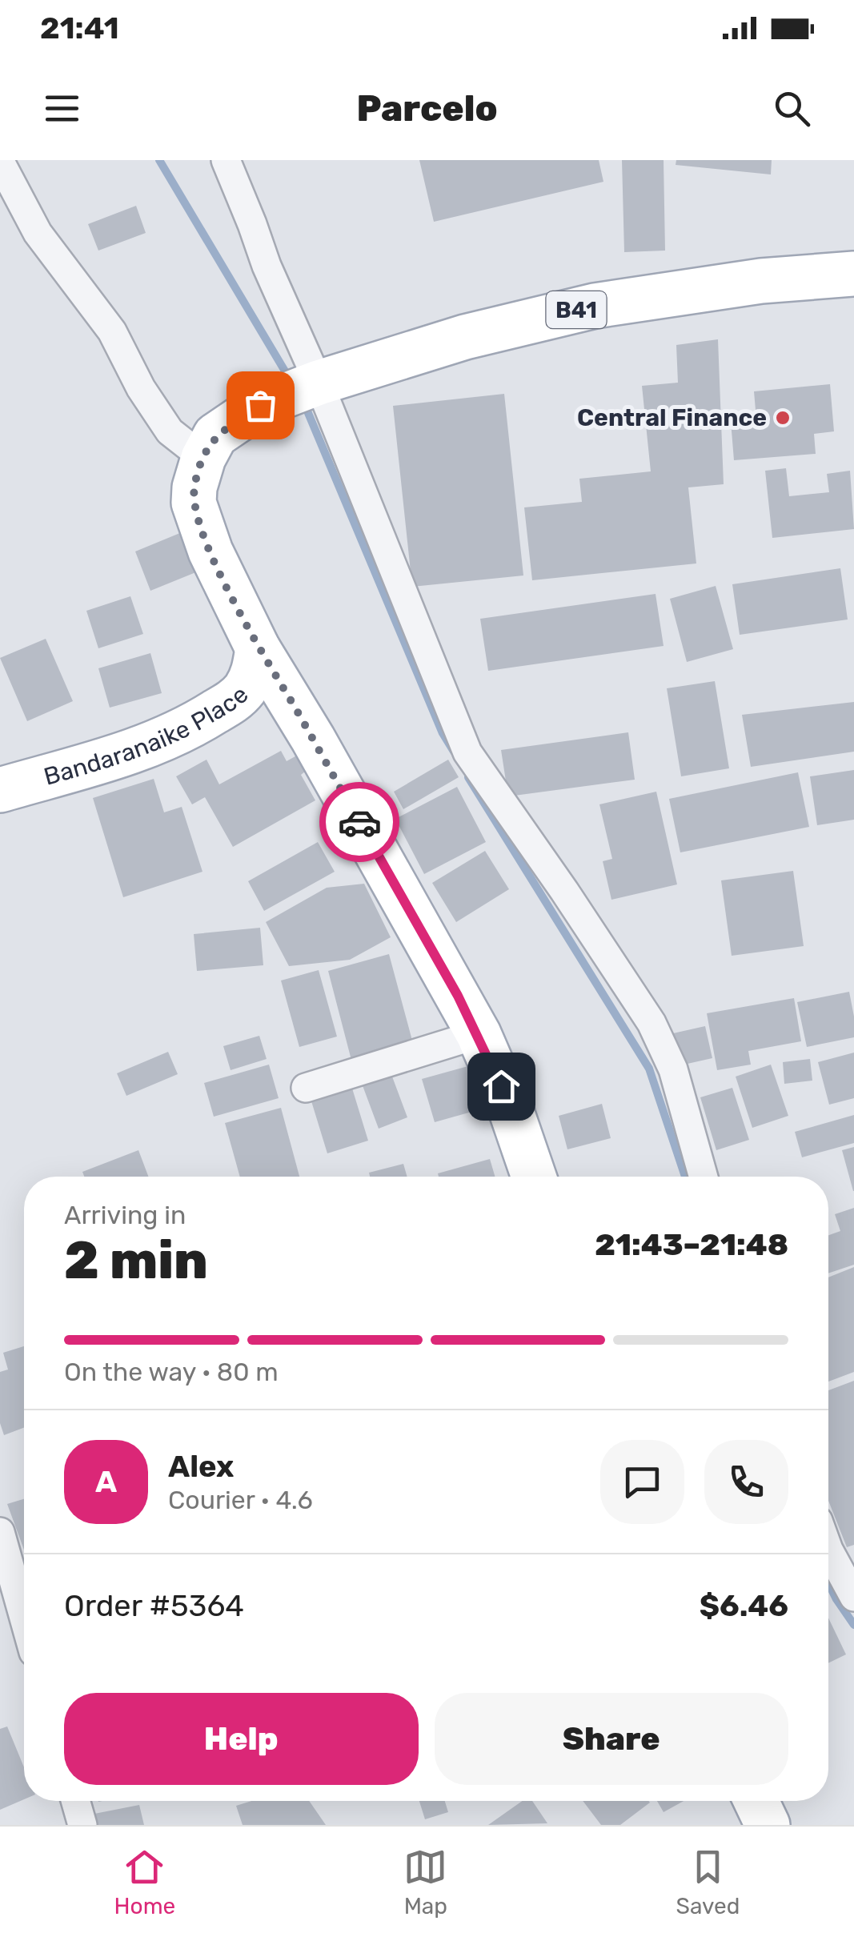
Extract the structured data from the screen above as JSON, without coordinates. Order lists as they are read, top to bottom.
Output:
{
  "streets": {
    "main road": ["B41", "Bandaranaike Place"]
  },
  "crossings": [
    ["B41", "Bandaranaike Place"]
  ],
  "places": ["Central Finance"],
  "page": {
    "status": "21:41",
    "header": "Parcelo",
    "heading": ["2 min", "Arriving in", "21:43–21:48"],
    "panel": [
      "Alex",
      "Courier · 4.6",
      "Order #5364",
      "$6.46"
    ],
    "bar": "On the way · 80 m",
    "round": "A",
    "buttons": ["Help", "Share"],
    "tabs": ["Home", "Map", "Saved"]
  }
}
